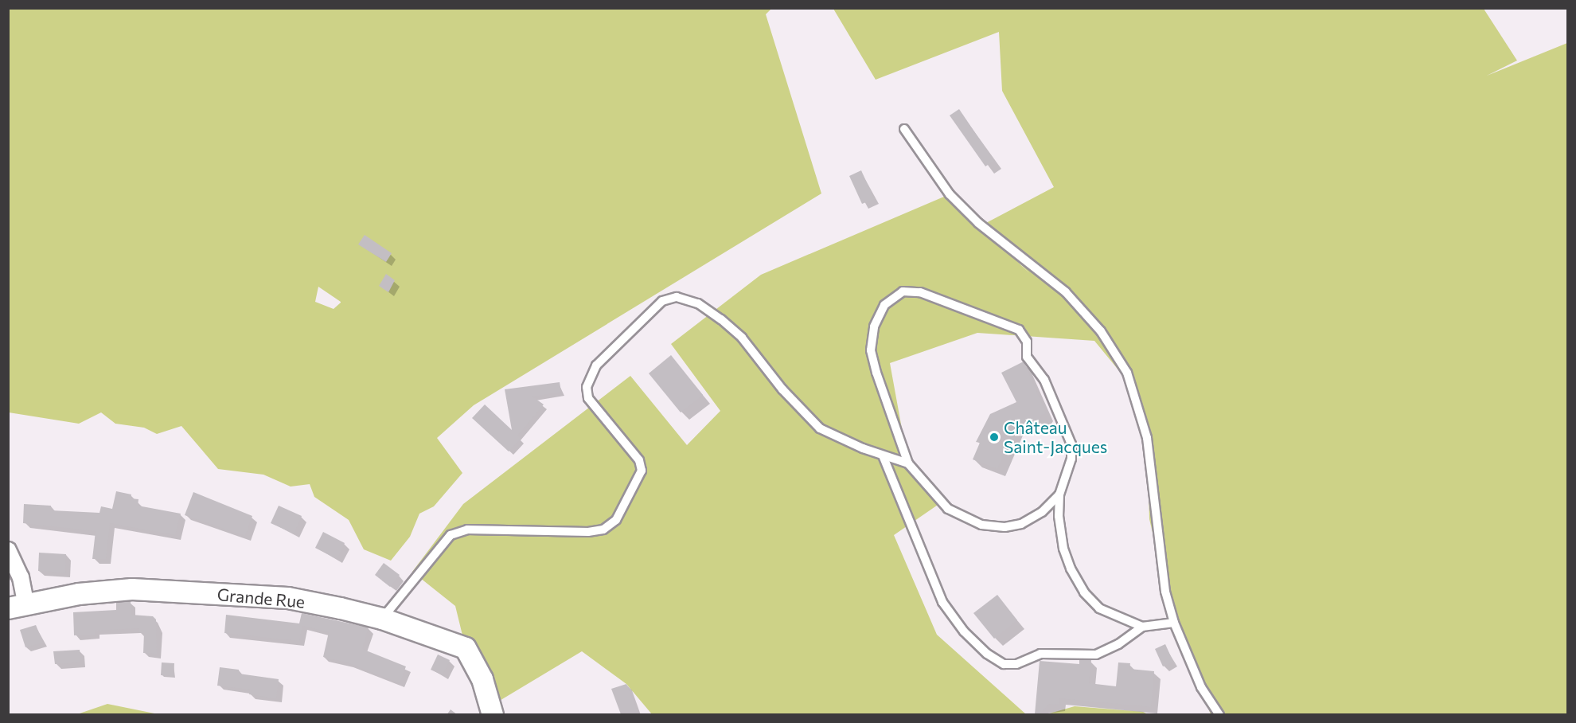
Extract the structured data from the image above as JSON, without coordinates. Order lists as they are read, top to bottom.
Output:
{
  "streets": {
    "street": ["Grande Rue"]
  },
  "places": ["Château Saint-Jacques"]
}
